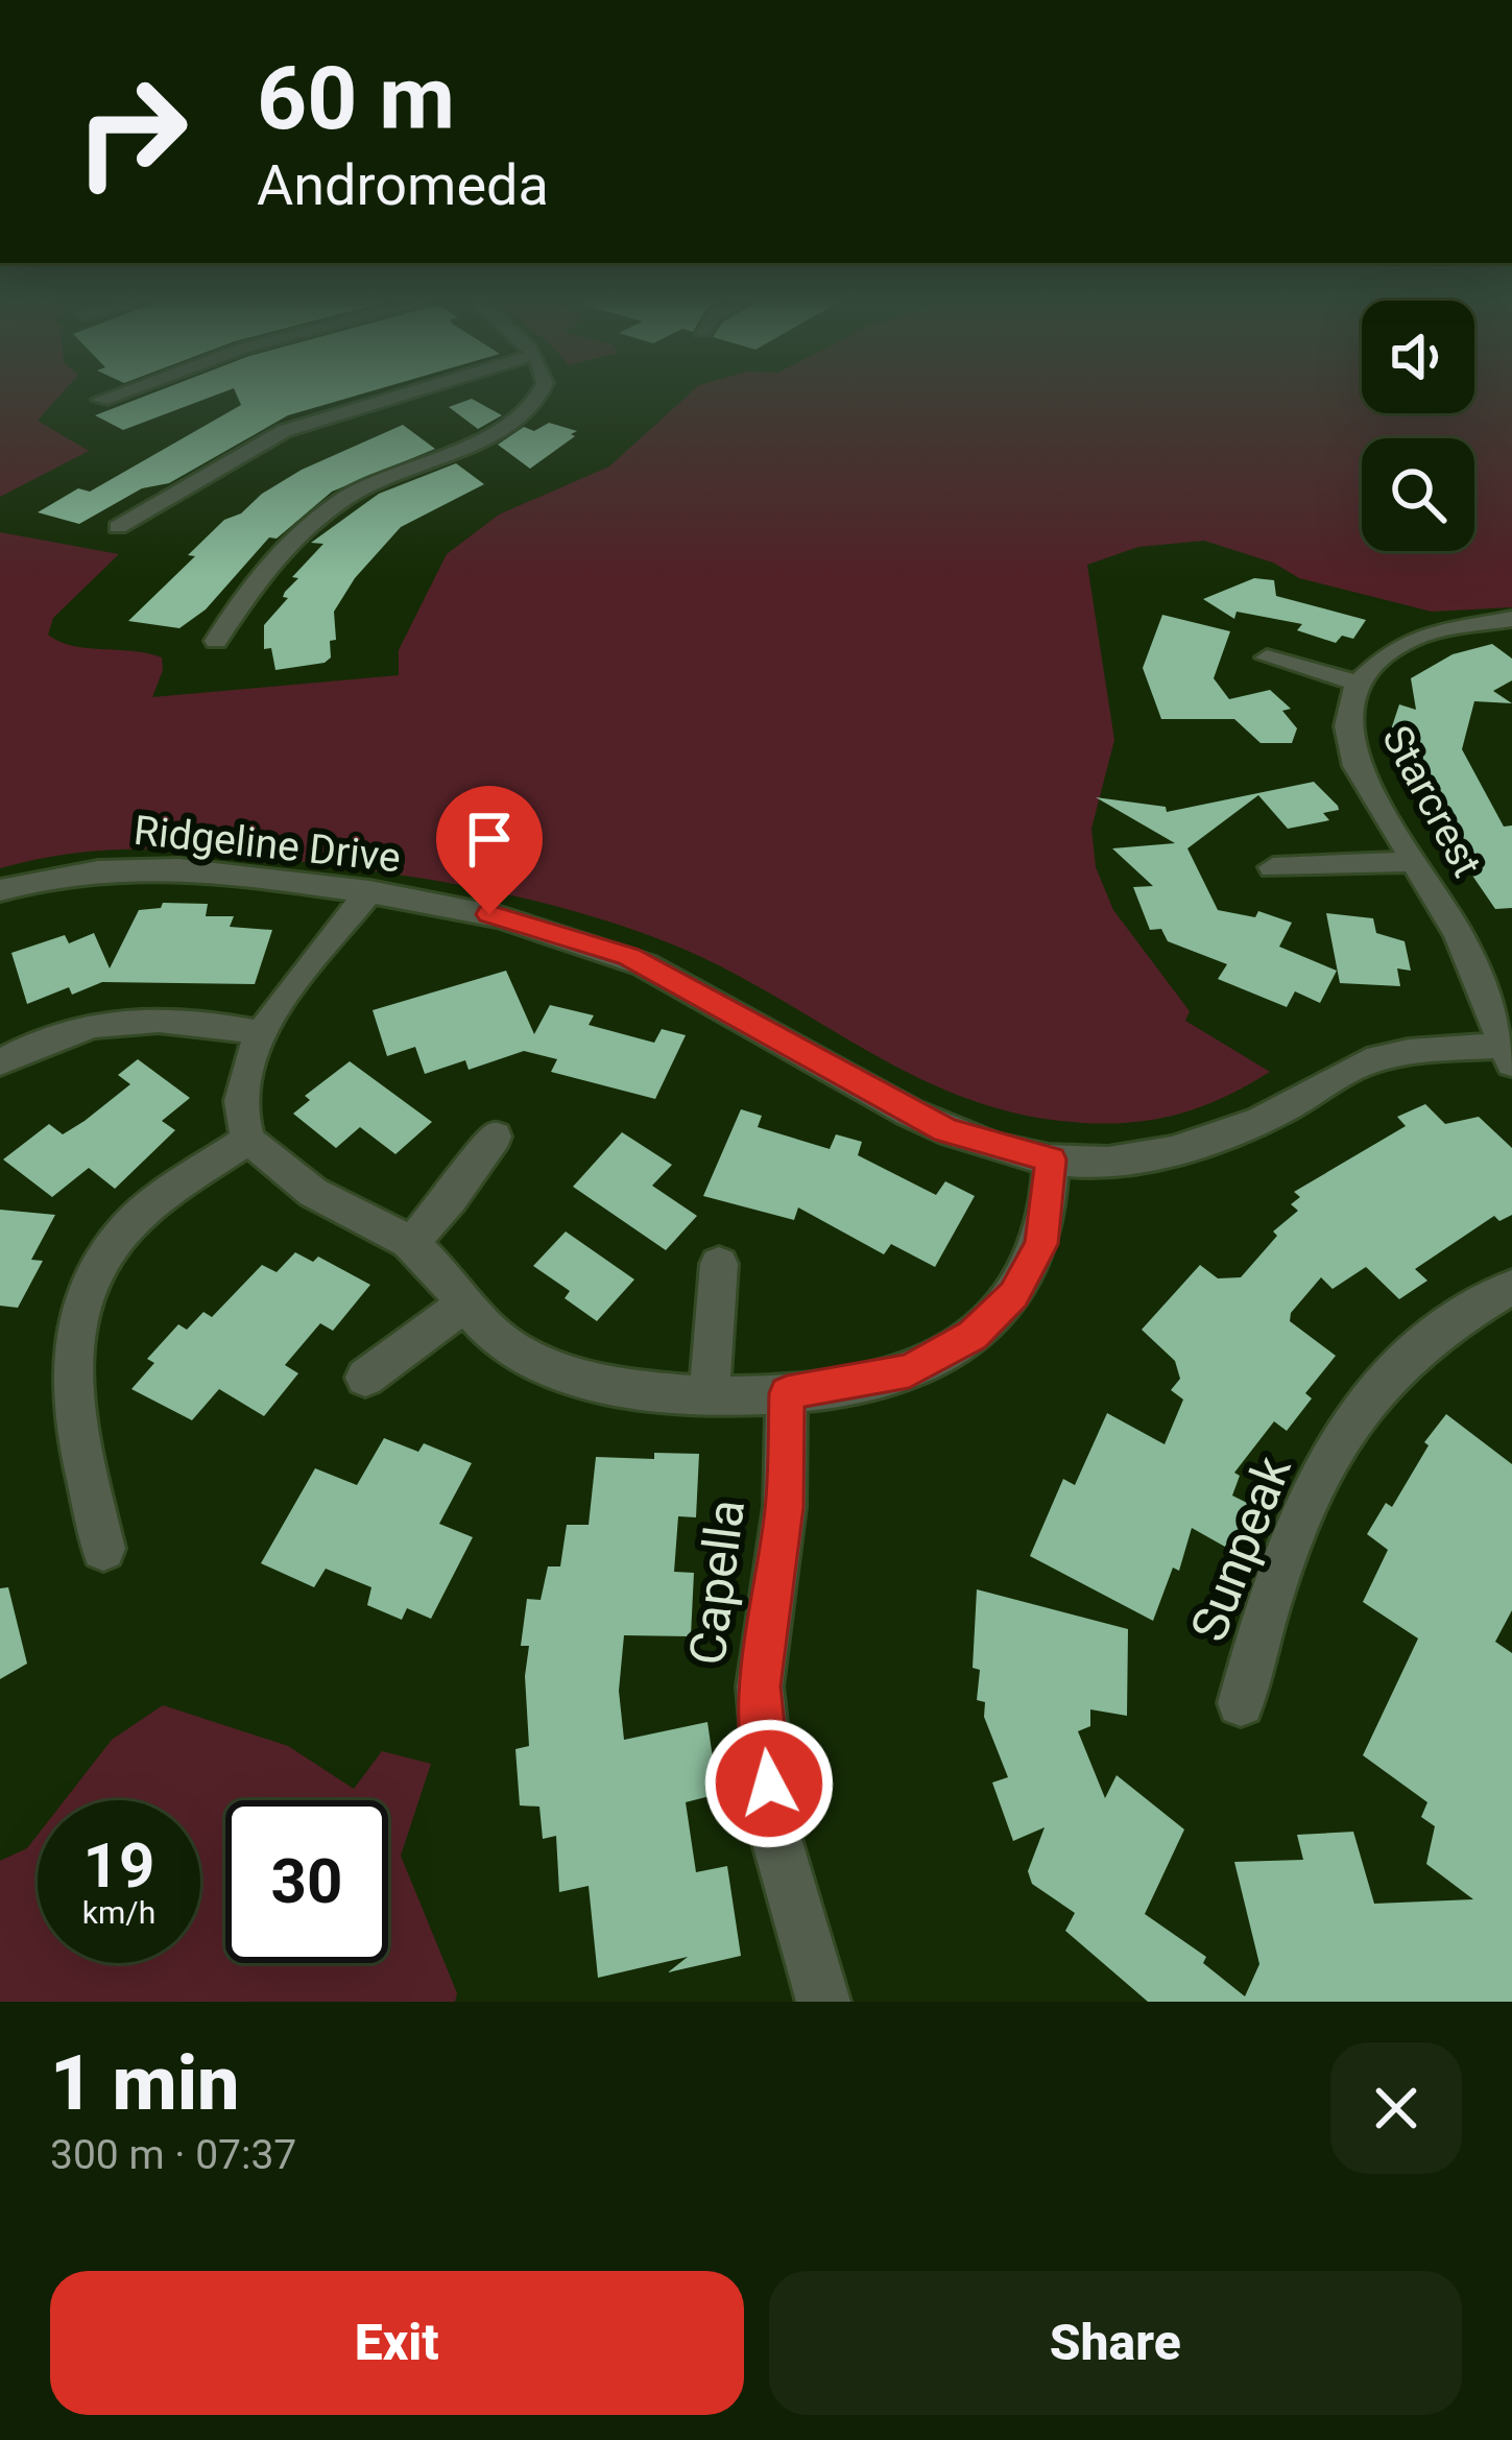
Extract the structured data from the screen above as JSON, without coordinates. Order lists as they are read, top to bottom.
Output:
{
  "streets": {
    "street": [
      "Starcrest",
      "Ridgeline Drive",
      "Sunpeak",
      "Capella"
    ]
  },
  "crossings": [
    ["Starcrest", "Ridgeline Drive"]
  ],
  "page": {
    "turn": ["60 m", "Andromeda"],
    "speed": "19 km/h",
    "limit": "30",
    "heading": ["1 min", "300 m · 07:37"],
    "buttons": ["Exit", "Share"]
  }
}
